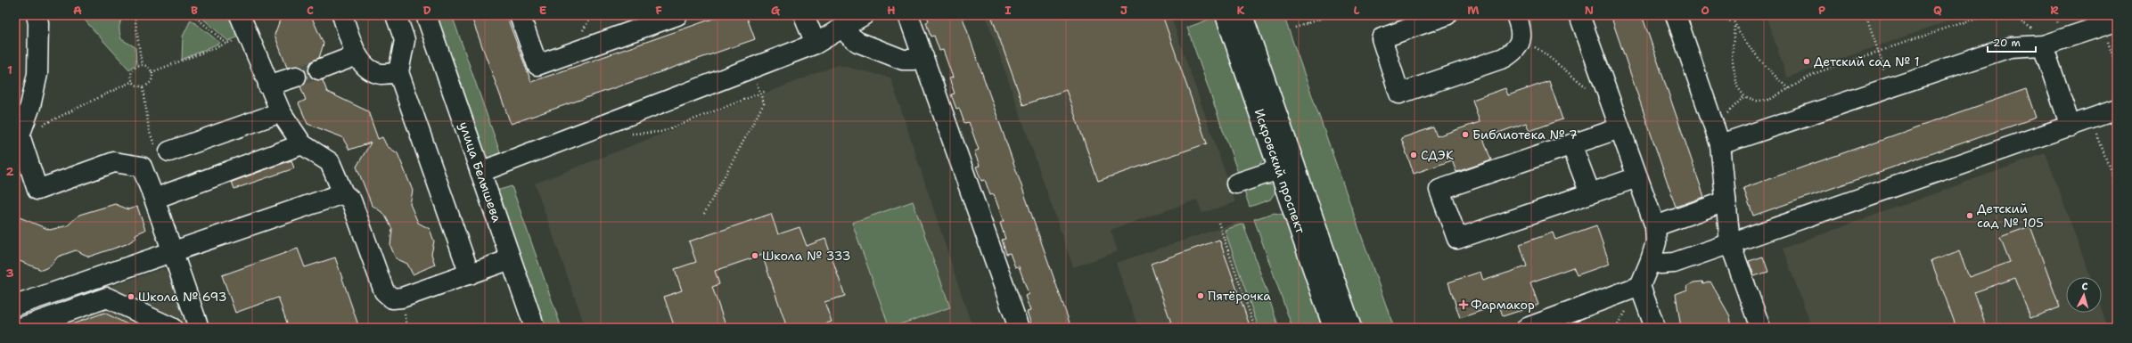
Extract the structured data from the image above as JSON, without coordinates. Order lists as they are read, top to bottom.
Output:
{
  "streets": {
    "street": ["Искровский проспект", "улица Белышева"]
  },
  "places": {
    "other": [
      "Детский сад № 1",
      "Библиотека № 7",
      "СДЭК",
      "Детский сад № 105",
      "Школа № 333",
      "Пятёрочка",
      "Школа № 693"
    ],
    "health": ["Фармакор"]
  },
  "scale_bar": "20 m",
  "north": "top",
  "grid": {
    "columns": [
      "A",
      "B",
      "C",
      "D",
      "E",
      "F",
      "G",
      "H",
      "I",
      "J",
      "K",
      "L",
      "M",
      "N",
      "O",
      "P",
      "Q",
      "R"
    ],
    "rows": ["1", "2", "3"]
  }
}
